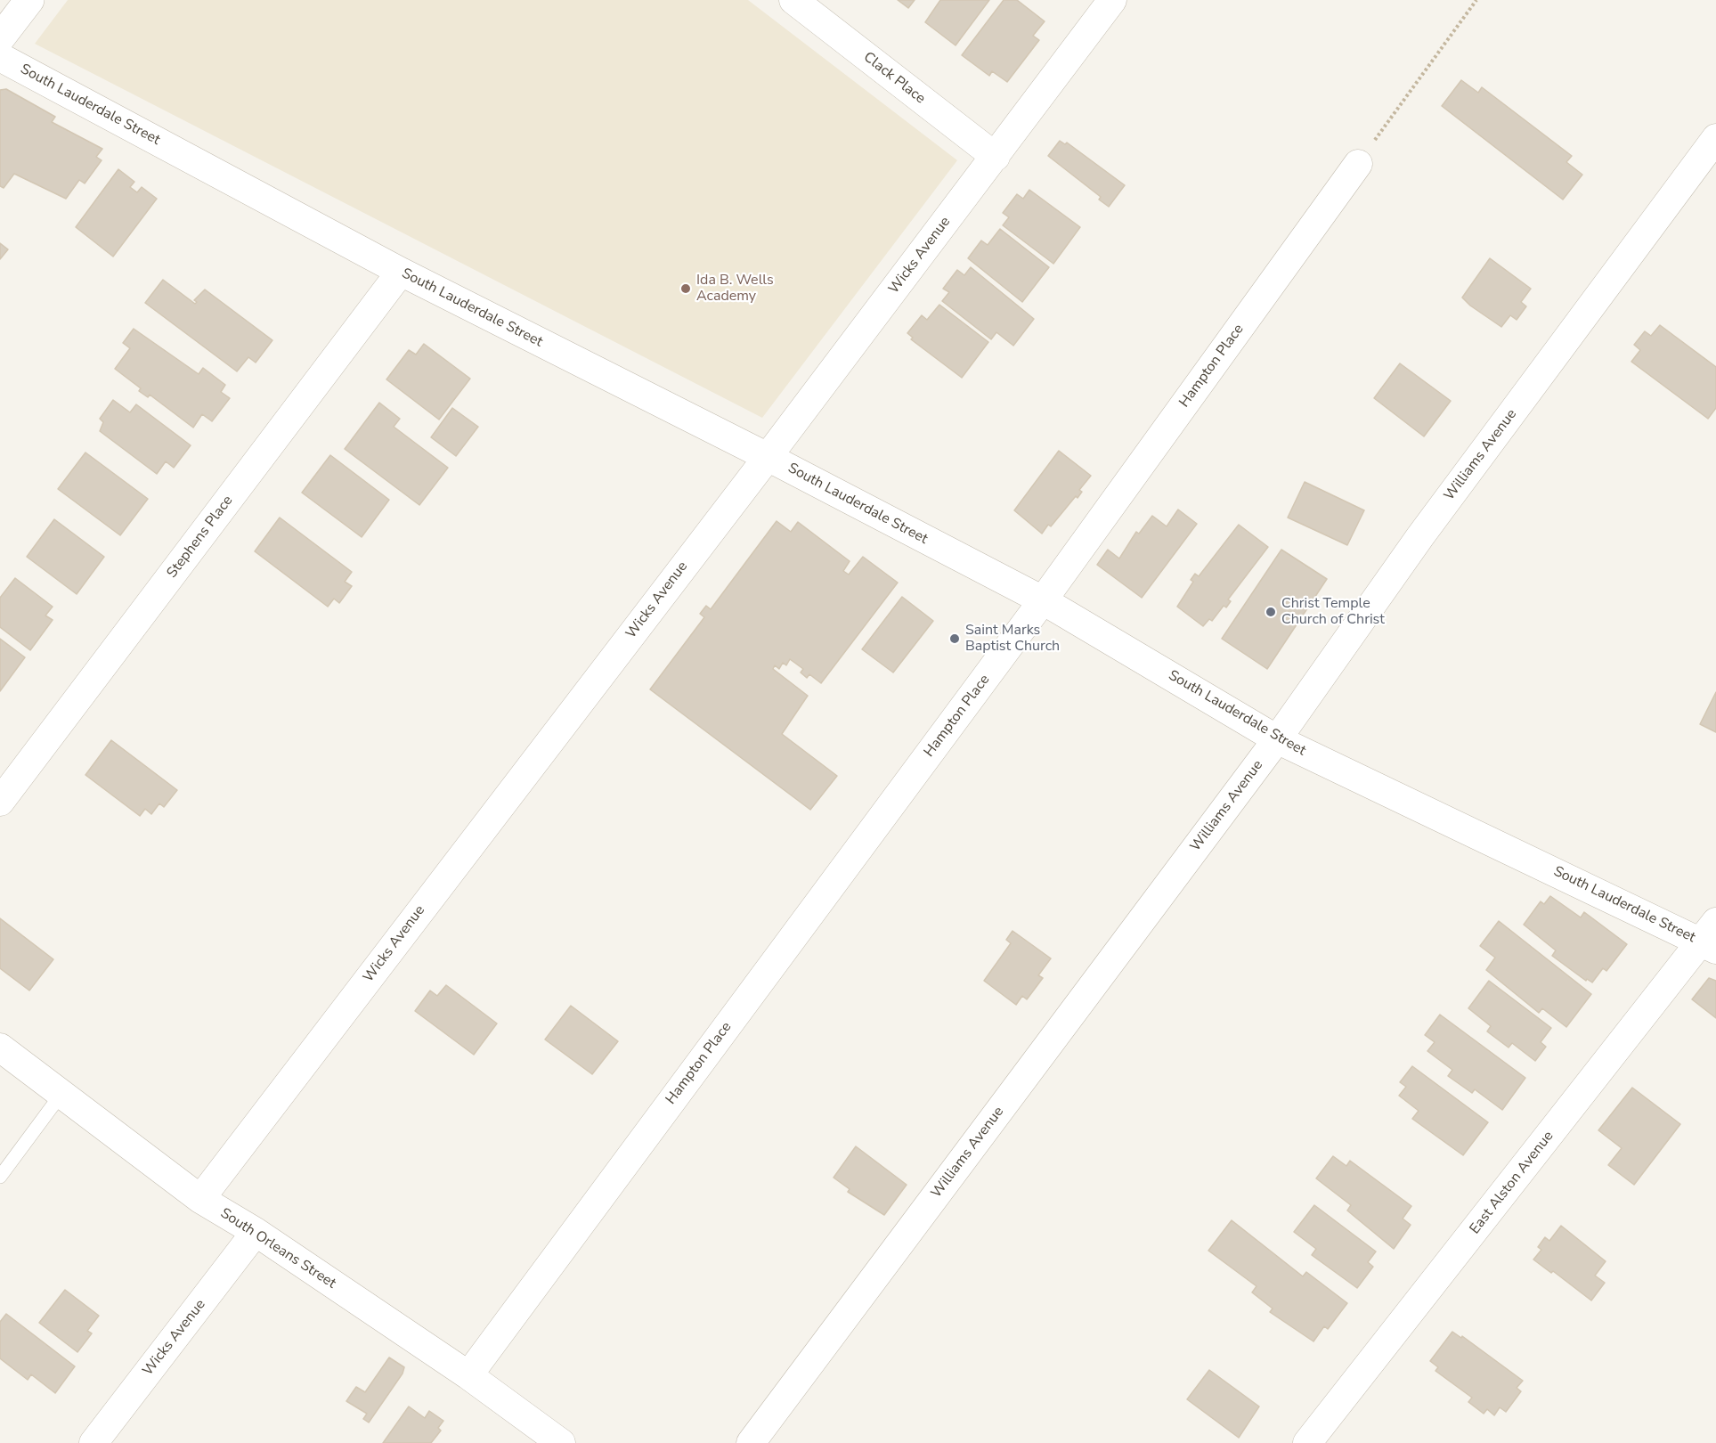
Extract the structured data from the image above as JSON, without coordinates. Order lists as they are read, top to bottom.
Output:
{
  "streets": {
    "street": [
      "Clack Place",
      "South Lauderdale Street",
      "Wicks Avenue",
      "Hampton Place",
      "Williams Avenue",
      "Stephens Place",
      "East Alston Avenue",
      "South Orleans Street"
    ]
  },
  "crossings": [
    ["Clack Place", "Wicks Avenue"],
    ["South Lauderdale Street", "Wicks Avenue"],
    ["South Lauderdale Street", "Hampton Place"],
    ["South Lauderdale Street", "Williams Avenue"],
    ["South Lauderdale Street", "Stephens Place"],
    ["South Lauderdale Street", "East Alston Avenue"],
    ["Wicks Avenue", "South Orleans Street"],
    ["Hampton Place", "South Orleans Street"]
  ],
  "places": ["Ida B. Wells Academy", "Christ Temple Church of Christ", "Saint Marks Baptist Church"]
}
